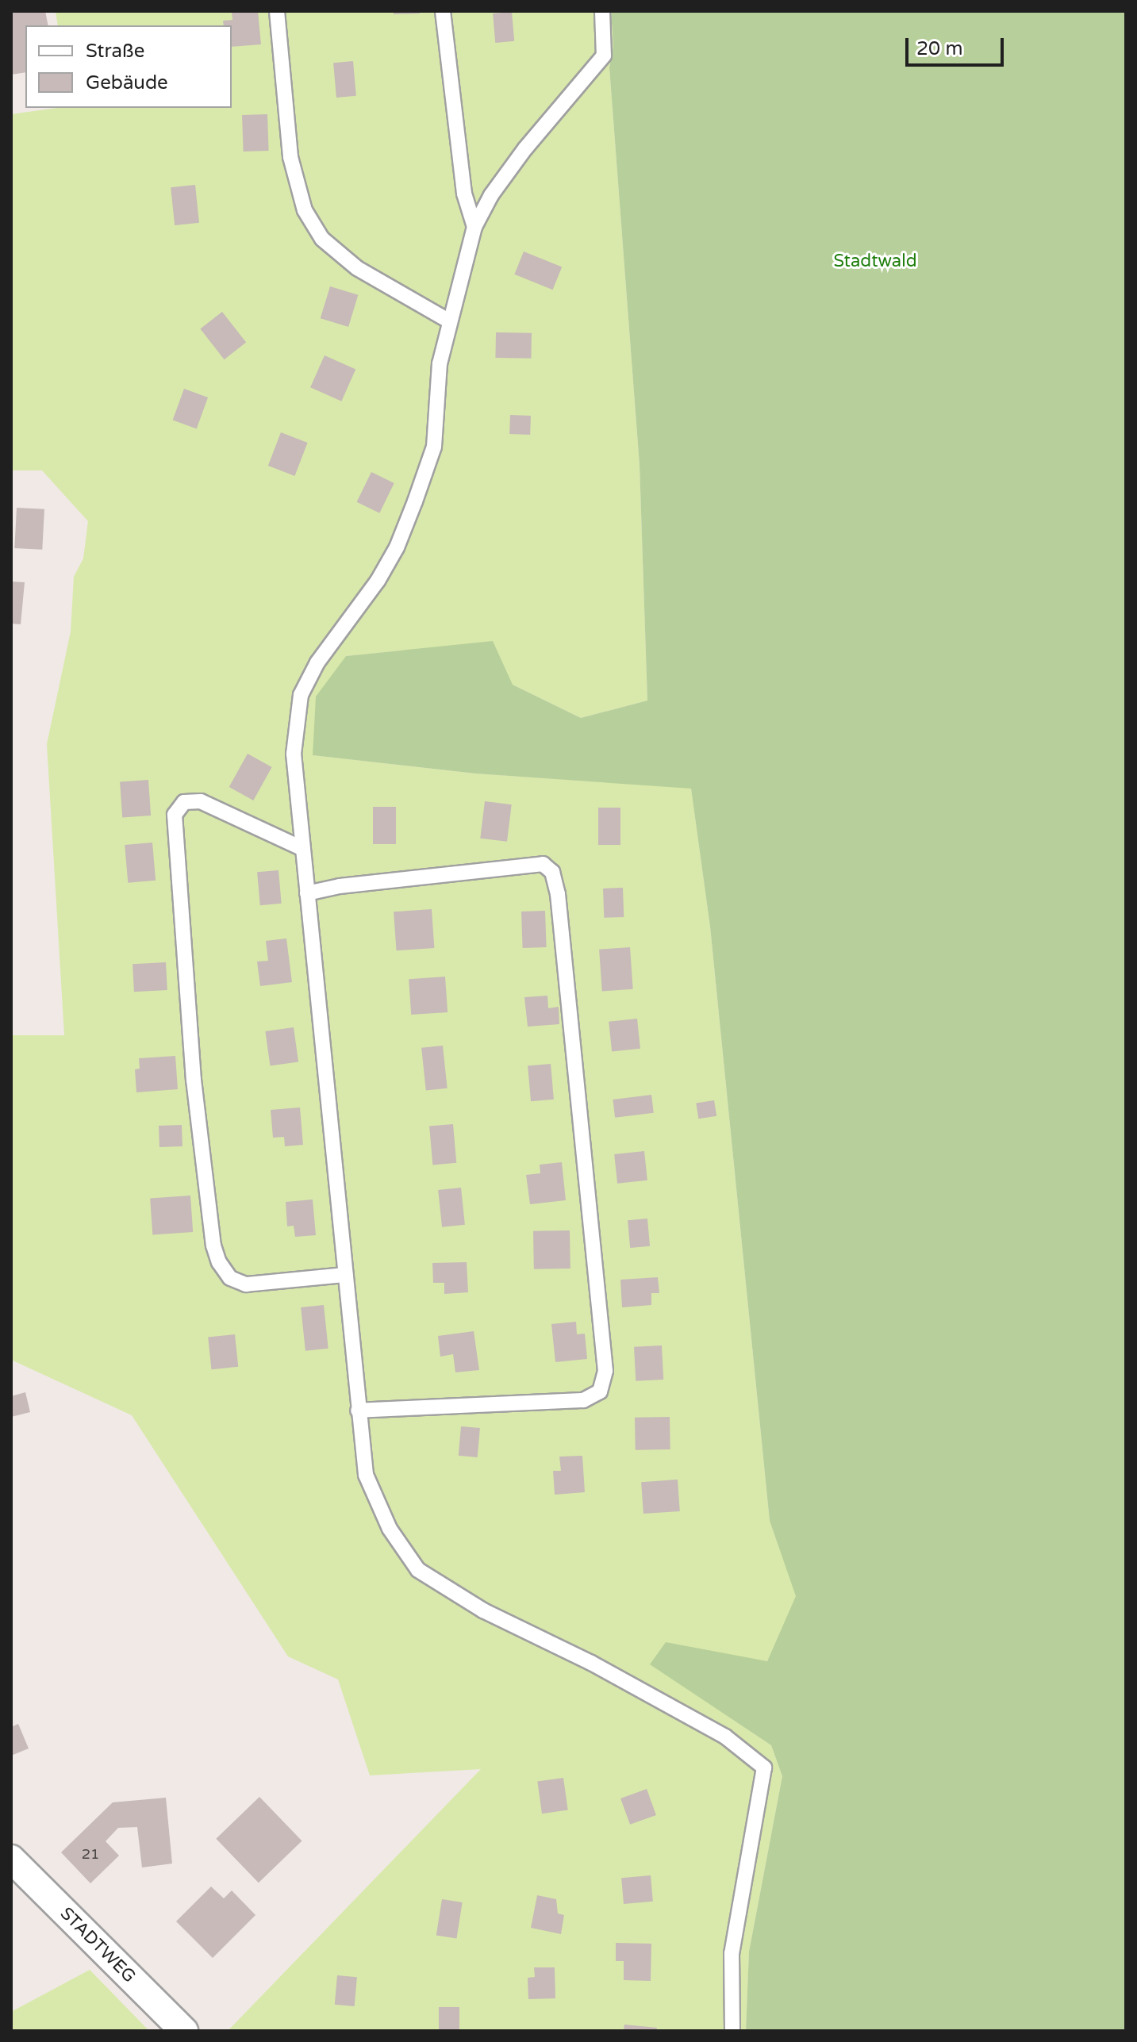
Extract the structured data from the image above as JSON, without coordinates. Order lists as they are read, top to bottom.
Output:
{
  "streets": {
    "street": ["STADTWEG"]
  },
  "parks": ["Stadtwald"],
  "house_numbers": ["21"],
  "legend": ["Straße", "Gebäude"],
  "scale_bar": "20 m"
}
